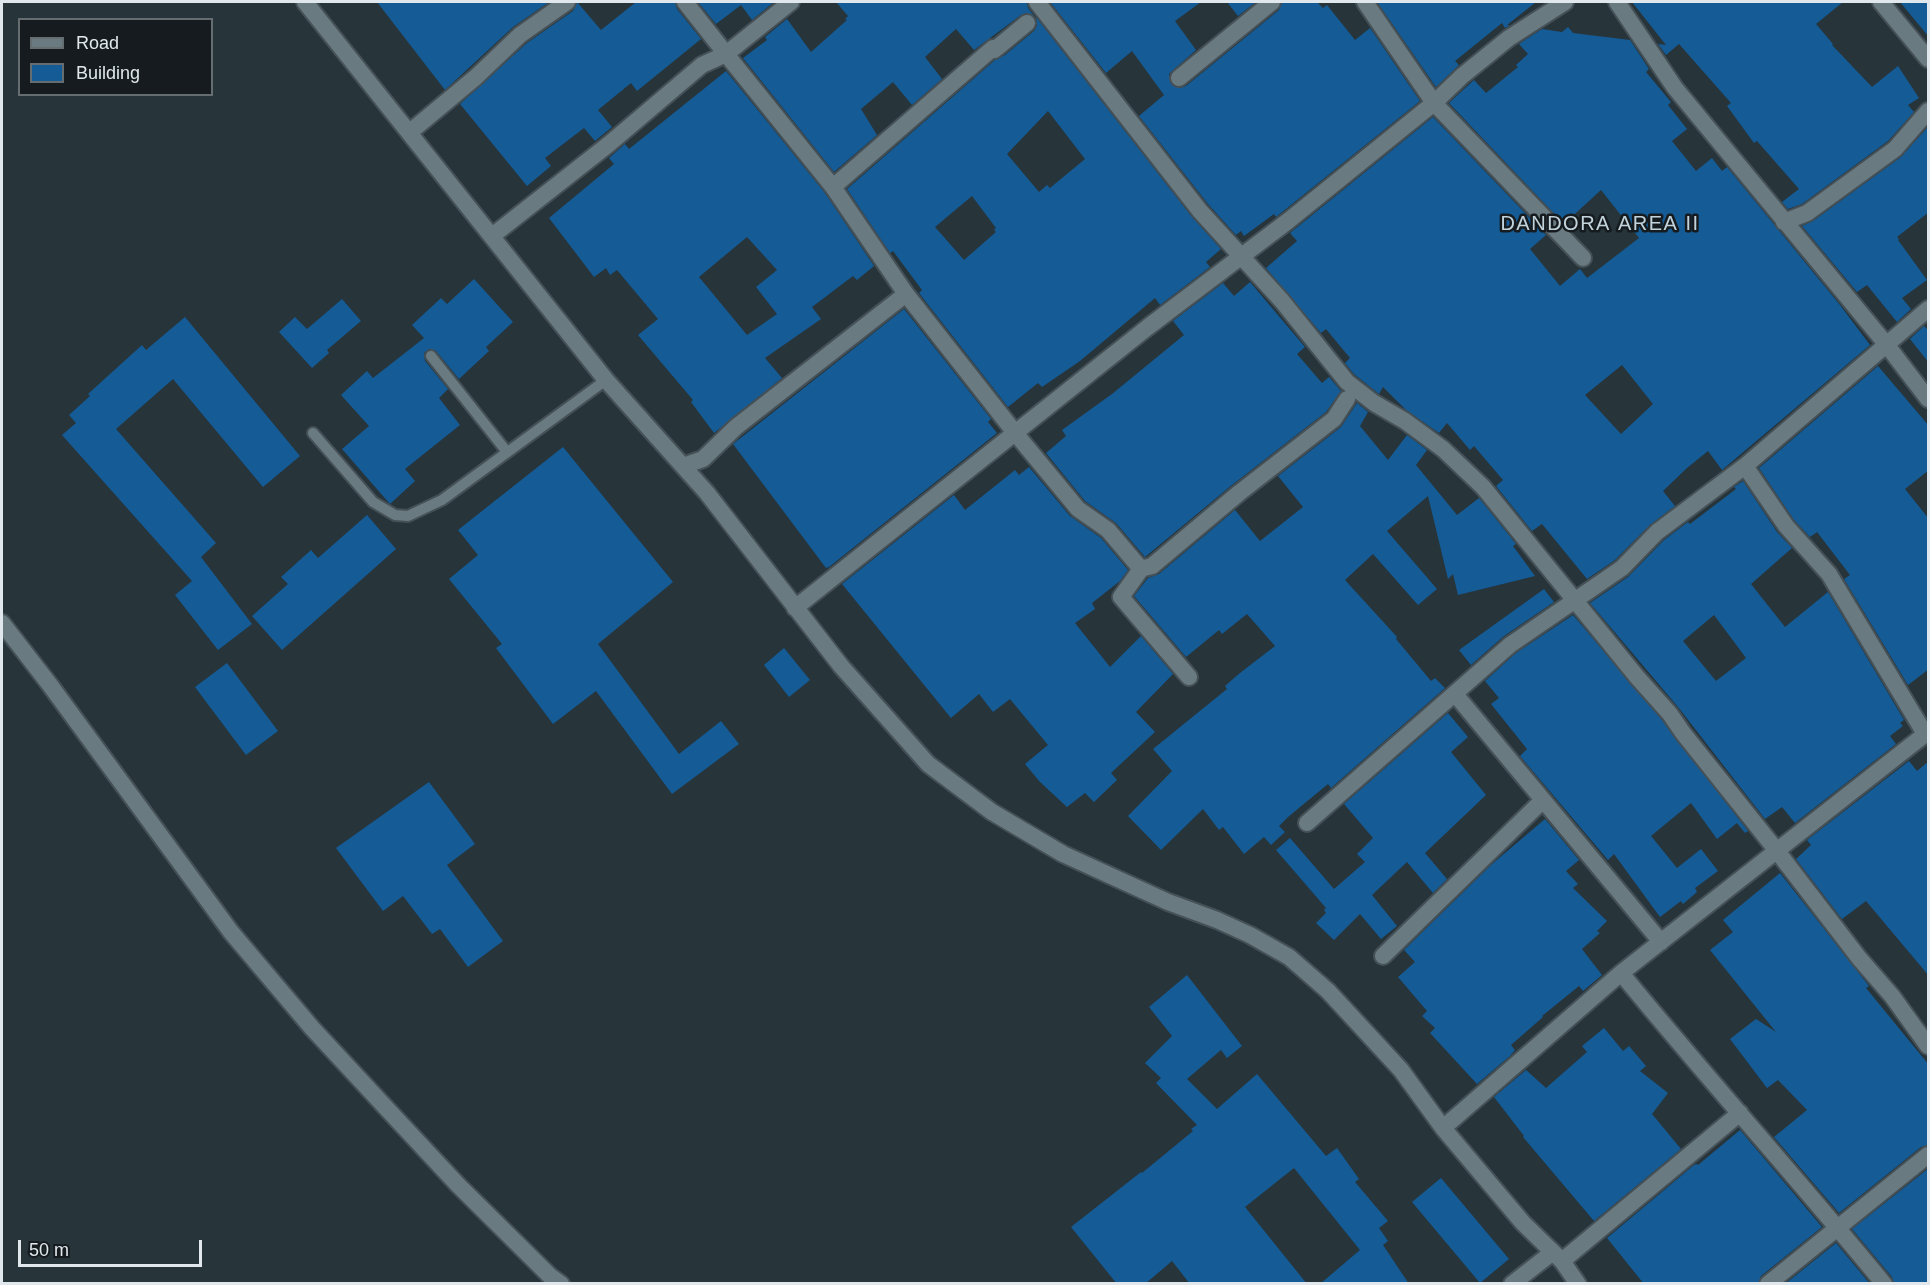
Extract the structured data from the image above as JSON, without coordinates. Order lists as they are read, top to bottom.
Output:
{
  "districts": ["DANDORA AREA II"],
  "legend": ["Road", "Building"],
  "scale_bar": "50 m"
}
